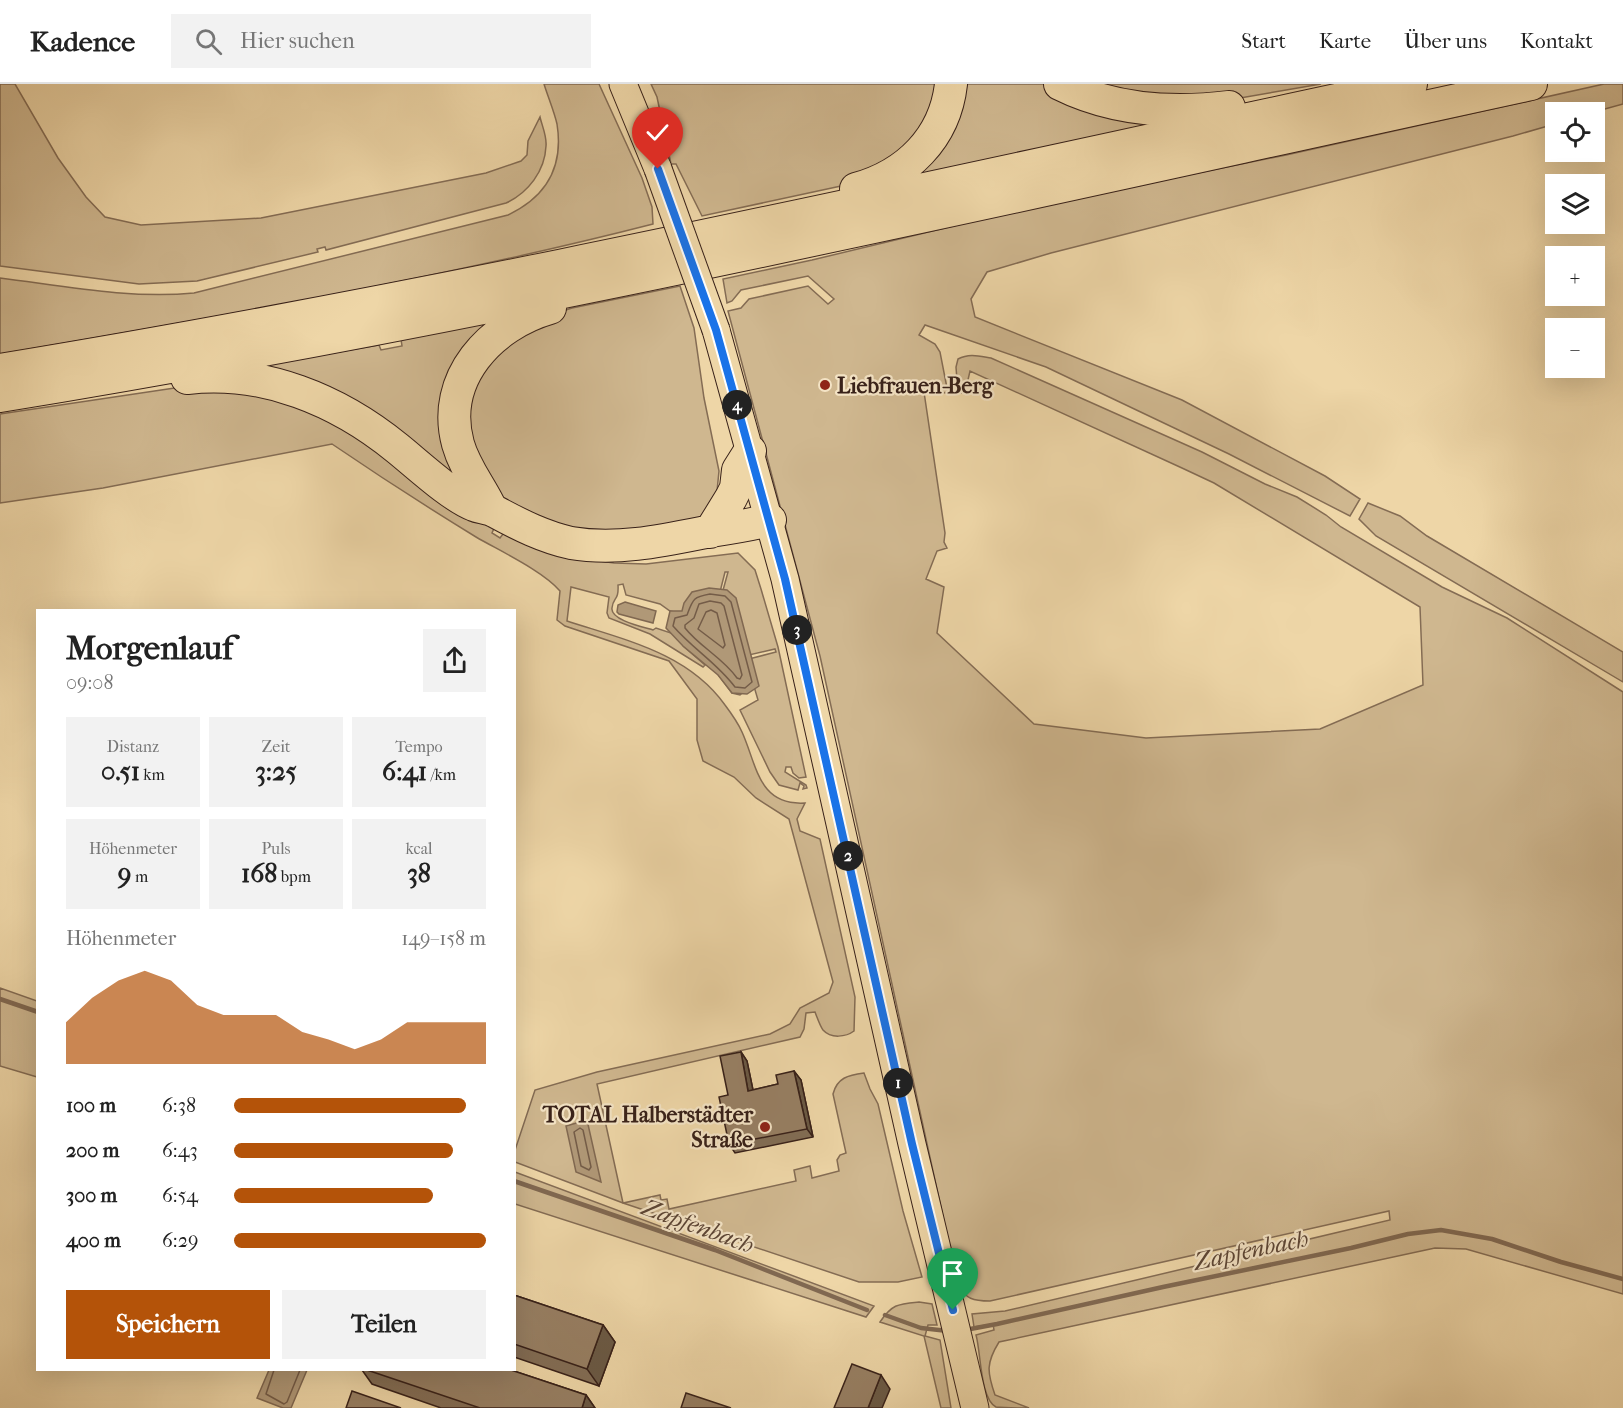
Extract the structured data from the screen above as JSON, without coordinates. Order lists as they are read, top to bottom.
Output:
{
  "water": ["Zapfenbach"],
  "places": ["Liebfrauen-Berg", "TOTAL Halberstädter Straße"],
  "page": {
    "header": "Kadence",
    "search": "Hier suchen",
    "nav": [
      "Start",
      "Karte",
      "Über uns",
      "Kontakt"
    ],
    "map_buttons": ["+", "−"],
    "pins": [
      "4",
      "3",
      "2",
      "1"
    ],
    "heading": ["Morgenlauf", "09:08"],
    "stats": [
      ["Distanz", "0.51 km"],
      ["Zeit", "3:25"],
      ["Tempo", "6:41 /km"],
      ["Höhenmeter", "9 m"],
      ["Puls", "168 bpm"],
      ["kcal", "38"]
    ],
    "chart": ["Höhenmeter", "149–158 m"],
    "list": [
      {
        "name": "100 m",
        "note": "6:38"
      },
      {
        "name": "200 m",
        "note": "6:43"
      },
      {
        "name": "300 m",
        "note": "6:54"
      },
      {
        "name": "400 m",
        "note": "6:29"
      }
    ],
    "buttons": ["Speichern", "Teilen"]
  }
}
